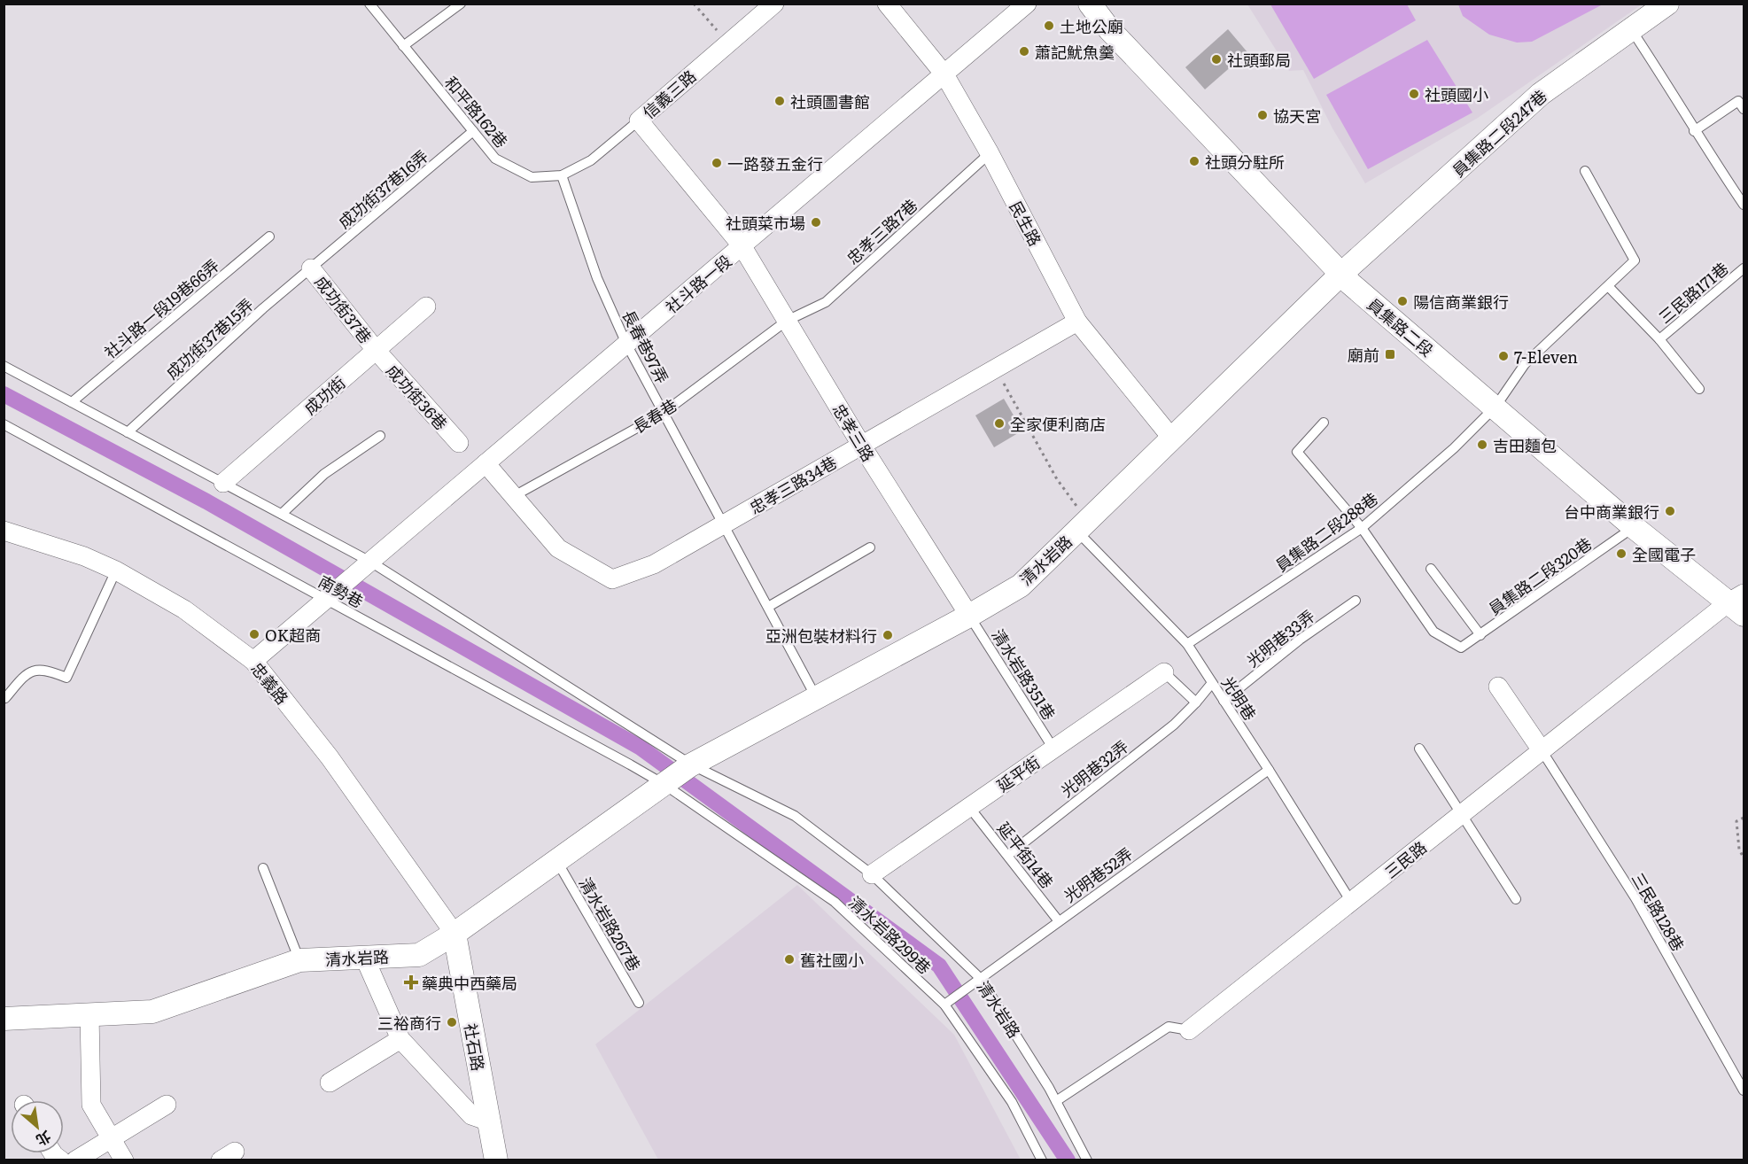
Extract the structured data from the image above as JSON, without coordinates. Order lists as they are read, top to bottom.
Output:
{
  "streets": {
    "street": [
      "信義三路",
      "員集路二段247巷",
      "民生路",
      "社斗路一段",
      "成功街37巷",
      "員集路二段",
      "成功街",
      "成功街36巷",
      "忠孝三路",
      "忠孝三路34巷",
      "清水岩路",
      "忠義路",
      "延平街",
      "三民路",
      "社石路"
    ],
    "lane": [
      "和平路162巷",
      "成功街37巷16弄",
      "忠孝三路7巷",
      "三民路171巷",
      "社斗路一段19巷66弄",
      "成功街37巷15弄",
      "長春巷97弄",
      "長春巷",
      "員集路二段288巷",
      "員集路二段320巷",
      "南勢巷",
      "光明巷33弄",
      "清水岩路351巷",
      "光明巷",
      "光明巷32弄",
      "延平街14巷",
      "光明巷52弄",
      "三民路128巷",
      "清水岩路267巷",
      "清水岩路299巷"
    ]
  },
  "crossings": [
    ["信義三路", "和平路162巷"],
    ["信義三路", "社斗路一段"],
    ["信義三路", "忠孝三路"],
    ["和平路162巷", "成功街37巷16弄"],
    ["和平路162巷", "長春巷97弄"],
    ["員集路二段247巷", "員集路二段"],
    ["員集路二段247巷", "清水岩路"],
    ["成功街37巷16弄", "成功街37巷"],
    ["成功街37巷16弄", "成功街37巷15弄"],
    ["民生路", "忠孝三路7巷"],
    ["民生路", "社斗路一段"],
    ["民生路", "清水岩路"],
    ["忠孝三路7巷", "長春巷"],
    ["忠孝三路7巷", "忠孝三路"],
    ["社斗路一段", "長春巷97弄"],
    ["社斗路一段", "忠孝三路"],
    ["社斗路一段", "忠孝三路34巷"],
    ["社斗路一段", "清水岩路"],
    ["社斗路一段", "南勢巷"],
    ["成功街37巷", "成功街37巷15弄"],
    ["成功街37巷", "成功街"],
    ["成功街37巷", "成功街36巷"],
    ["員集路二段", "員集路二段288巷"],
    ["員集路二段", "清水岩路"],
    ["員集路二段", "員集路二段320巷"],
    ["員集路二段", "三民路"],
    ["長春巷97弄", "長春巷"],
    ["長春巷97弄", "忠孝三路34巷"],
    ["長春巷97弄", "清水岩路"],
    ["成功街", "成功街36巷"],
    ["成功街", "清水岩路"],
    ["長春巷", "忠孝三路"],
    ["長春巷", "忠孝三路34巷"],
    ["忠孝三路", "忠孝三路34巷"],
    ["忠孝三路", "清水岩路"],
    ["忠孝三路", "清水岩路351巷"],
    ["員集路二段288巷", "員集路二段320巷"],
    ["員集路二段288巷", "光明巷"],
    ["清水岩路", "南勢巷"],
    ["清水岩路", "清水岩路351巷"],
    ["清水岩路", "忠義路"],
    ["清水岩路", "光明巷"],
    ["清水岩路", "延平街"],
    ["清水岩路", "三民路"],
    ["清水岩路", "光明巷52弄"],
    ["清水岩路", "清水岩路267巷"],
    ["清水岩路", "清水岩路299巷"],
    ["清水岩路", "社石路"],
    ["南勢巷", "清水岩路299巷"],
    ["光明巷33弄", "光明巷"],
    ["清水岩路351巷", "延平街"],
    ["忠義路", "社石路"],
    ["光明巷", "光明巷32弄"],
    ["光明巷", "三民路"],
    ["光明巷", "光明巷52弄"],
    ["光明巷32弄", "延平街14巷"],
    ["延平街", "延平街14巷"],
    ["延平街14巷", "光明巷52弄"],
    ["三民路", "三民路128巷"],
    ["光明巷52弄", "清水岩路299巷"]
  ],
  "places": {
    "other": [
      "土地公廟",
      "蕭記魷魚羹",
      "社頭郵局",
      "社頭國小",
      "社頭圖書館",
      "協天宮",
      "社頭分駐所",
      "一路發五金行",
      "社頭菜市場",
      "陽信商業銀行",
      "7-Eleven",
      "全家便利商店",
      "吉田麵包",
      "台中商業銀行",
      "全國電子",
      "OK超商",
      "亞洲包裝材料行",
      "舊社國小",
      "三裕商行"
    ],
    "transit": ["廟前"],
    "health": ["藥典中西藥局"]
  },
  "north": "bottom right"
}
